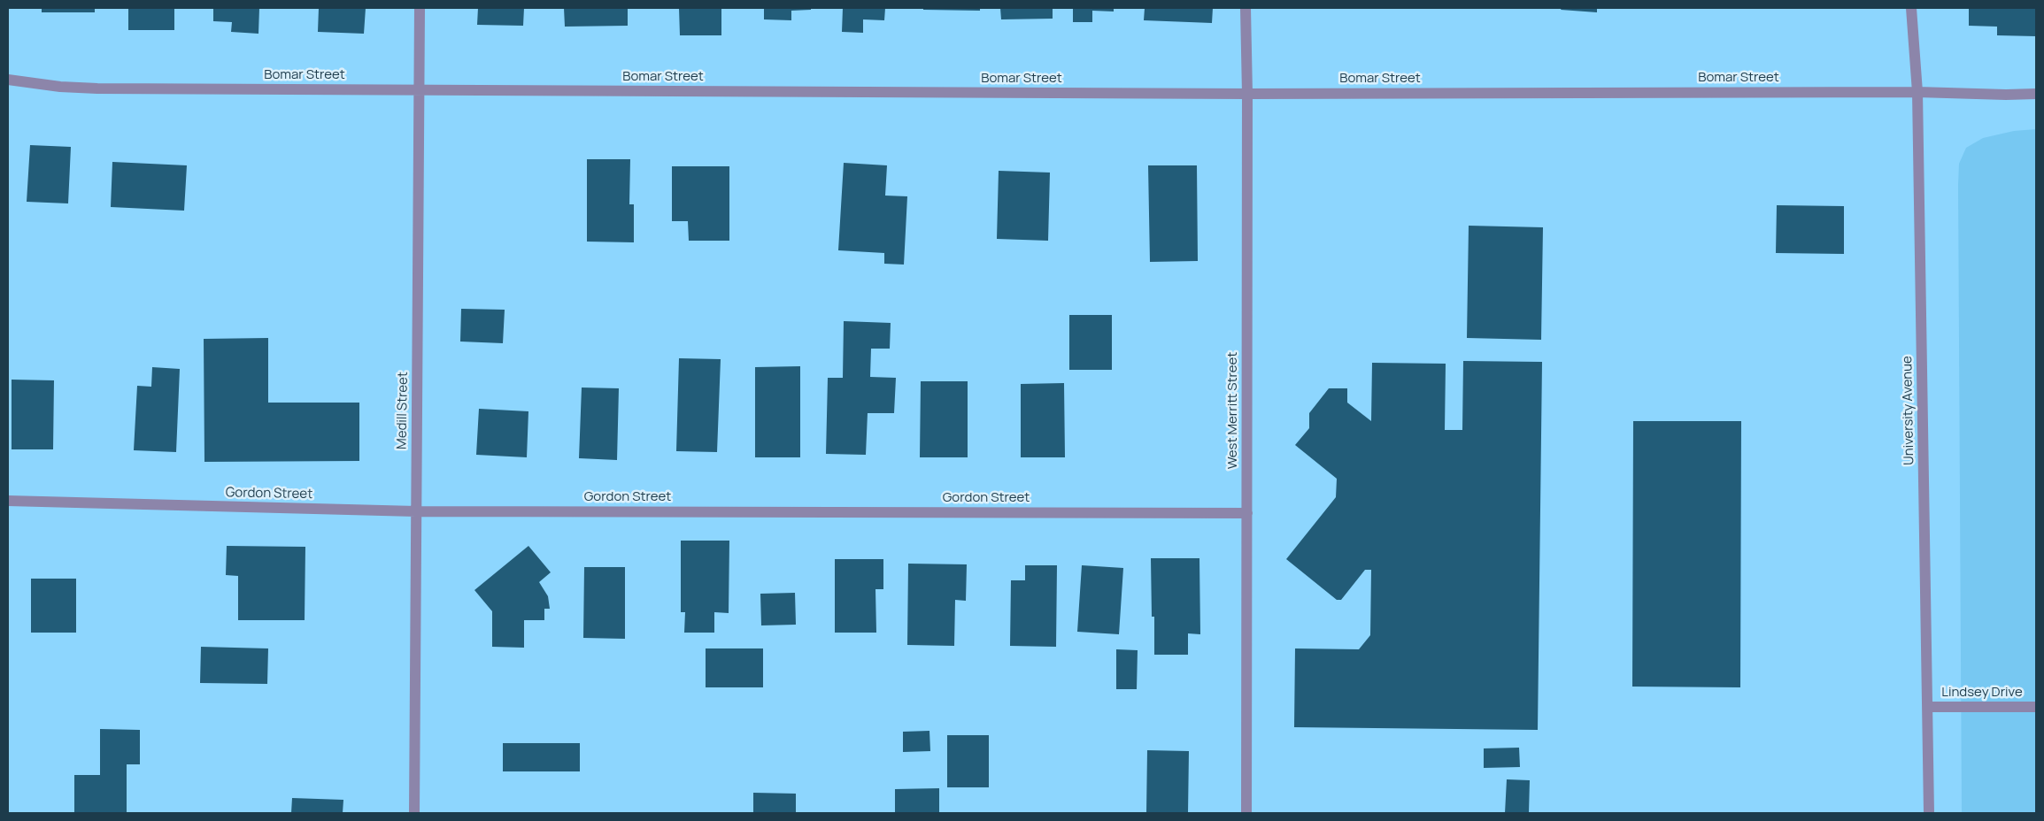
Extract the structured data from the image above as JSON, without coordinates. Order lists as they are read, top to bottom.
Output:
{
  "streets": {
    "street": [
      "Bomar Street",
      "Medill Street",
      "West Merritt Street",
      "University Avenue",
      "Gordon Street",
      "Lindsey Drive"
    ]
  },
  "crossings": [
    ["Bomar Street", "Medill Street"],
    ["Bomar Street", "West Merritt Street"],
    ["Bomar Street", "University Avenue"],
    ["Medill Street", "Gordon Street"],
    ["West Merritt Street", "Gordon Street"],
    ["University Avenue", "Lindsey Drive"]
  ]
}
